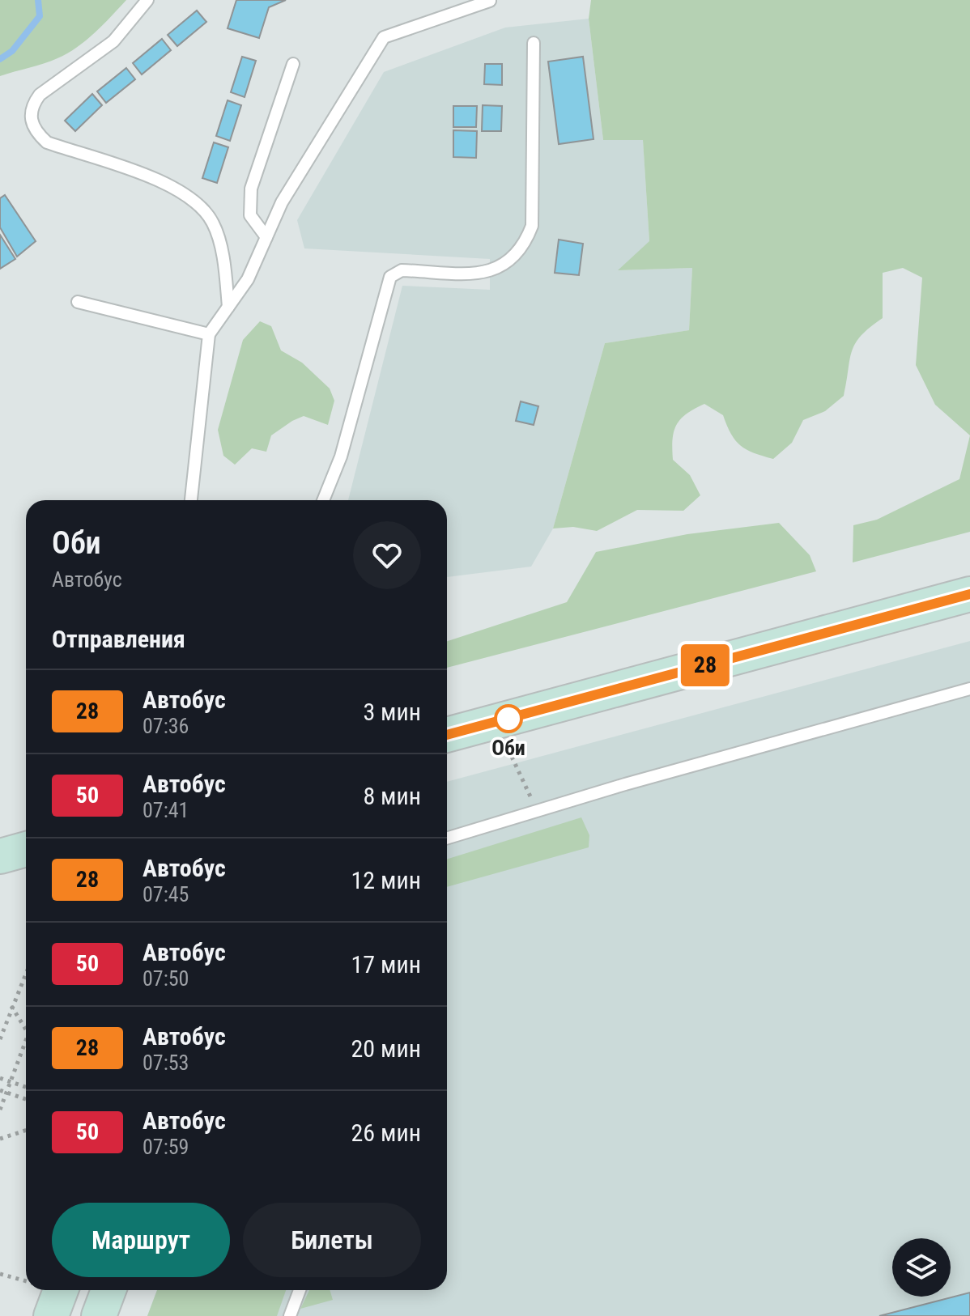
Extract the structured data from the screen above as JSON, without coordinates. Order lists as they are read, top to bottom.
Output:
{
  "places": ["Оби"],
  "lines": ["bus line 28"],
  "page": {
    "on_map": "28",
    "heading": [
      ["Оби", "Автобус"],
      "Отправления"
    ],
    "list": [
      {
        "mark": "28",
        "name": "Автобус",
        "note": "07:36",
        "value": "3 мин"
      },
      {
        "mark": "50",
        "name": "Автобус",
        "note": "07:41",
        "value": "8 мин"
      },
      {
        "mark": "28",
        "name": "Автобус",
        "note": "07:45",
        "value": "12 мин"
      },
      {
        "mark": "50",
        "name": "Автобус",
        "note": "07:50",
        "value": "17 мин"
      },
      {
        "mark": "28",
        "name": "Автобус",
        "note": "07:53",
        "value": "20 мин"
      },
      {
        "mark": "50",
        "name": "Автобус",
        "note": "07:59",
        "value": "26 мин"
      }
    ],
    "buttons": ["Маршрут", "Билеты"]
  }
}
